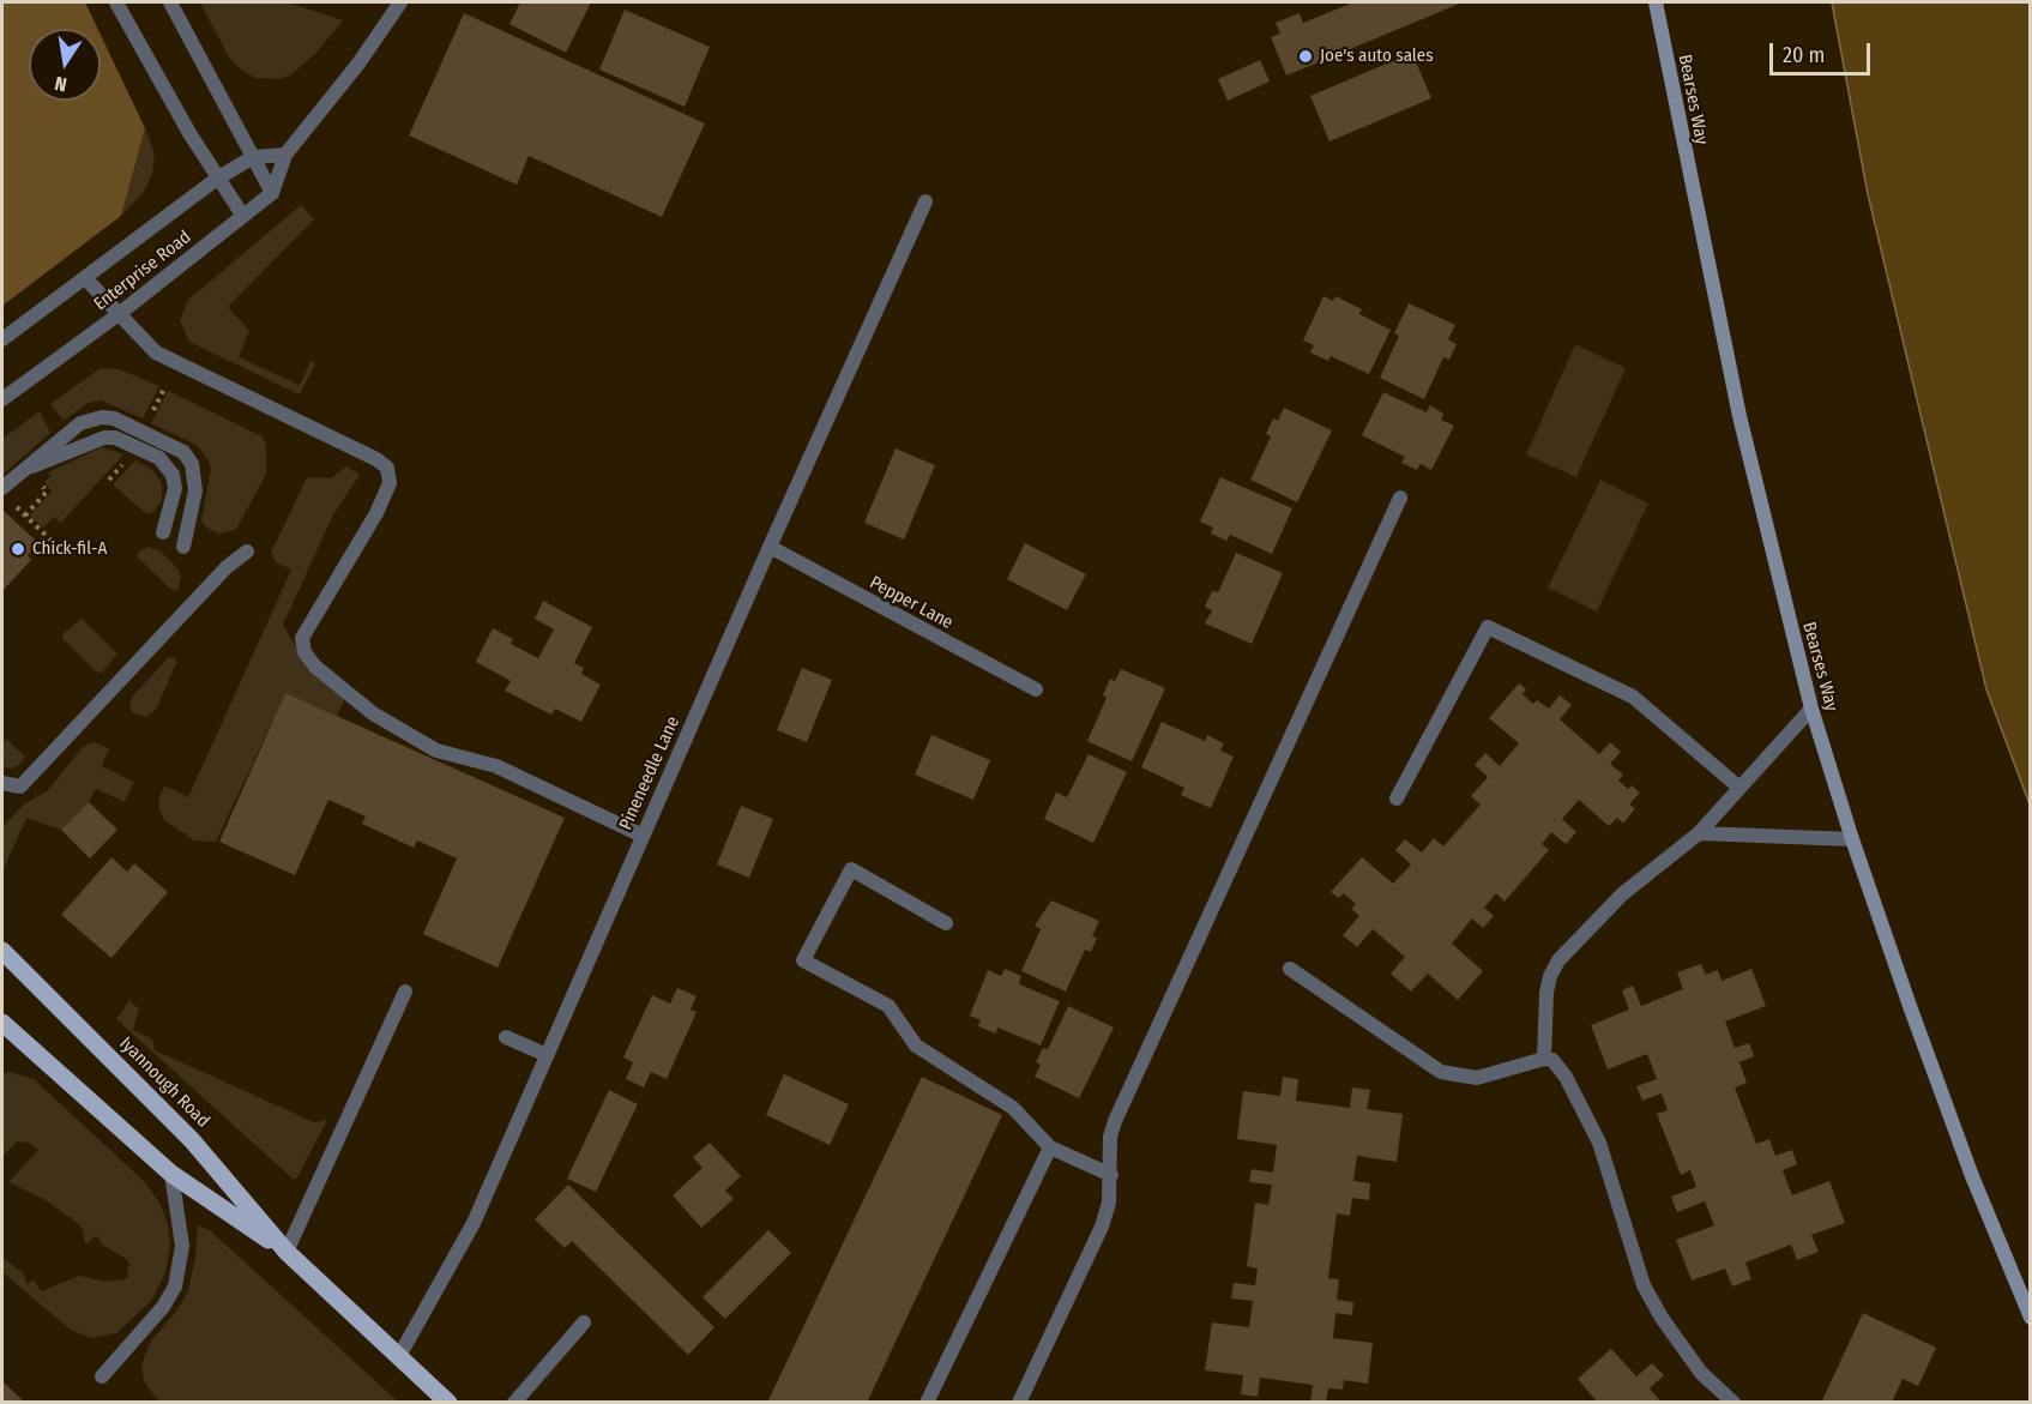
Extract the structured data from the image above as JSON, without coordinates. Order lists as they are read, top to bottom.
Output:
{
  "streets": {
    "main road": ["Bearses Way", "Iyannough Road"],
    "street": ["Enterprise Road", "Pepper Lane", "Pineneedle Lane"]
  },
  "crossings": [
    ["Pepper Lane", "Pineneedle Lane"],
    ["Pineneedle Lane", "Iyannough Road"]
  ],
  "places": ["Joe's auto sales", "Chick-fil-A"],
  "scale_bar": "20 m",
  "north": "bottom"
}
